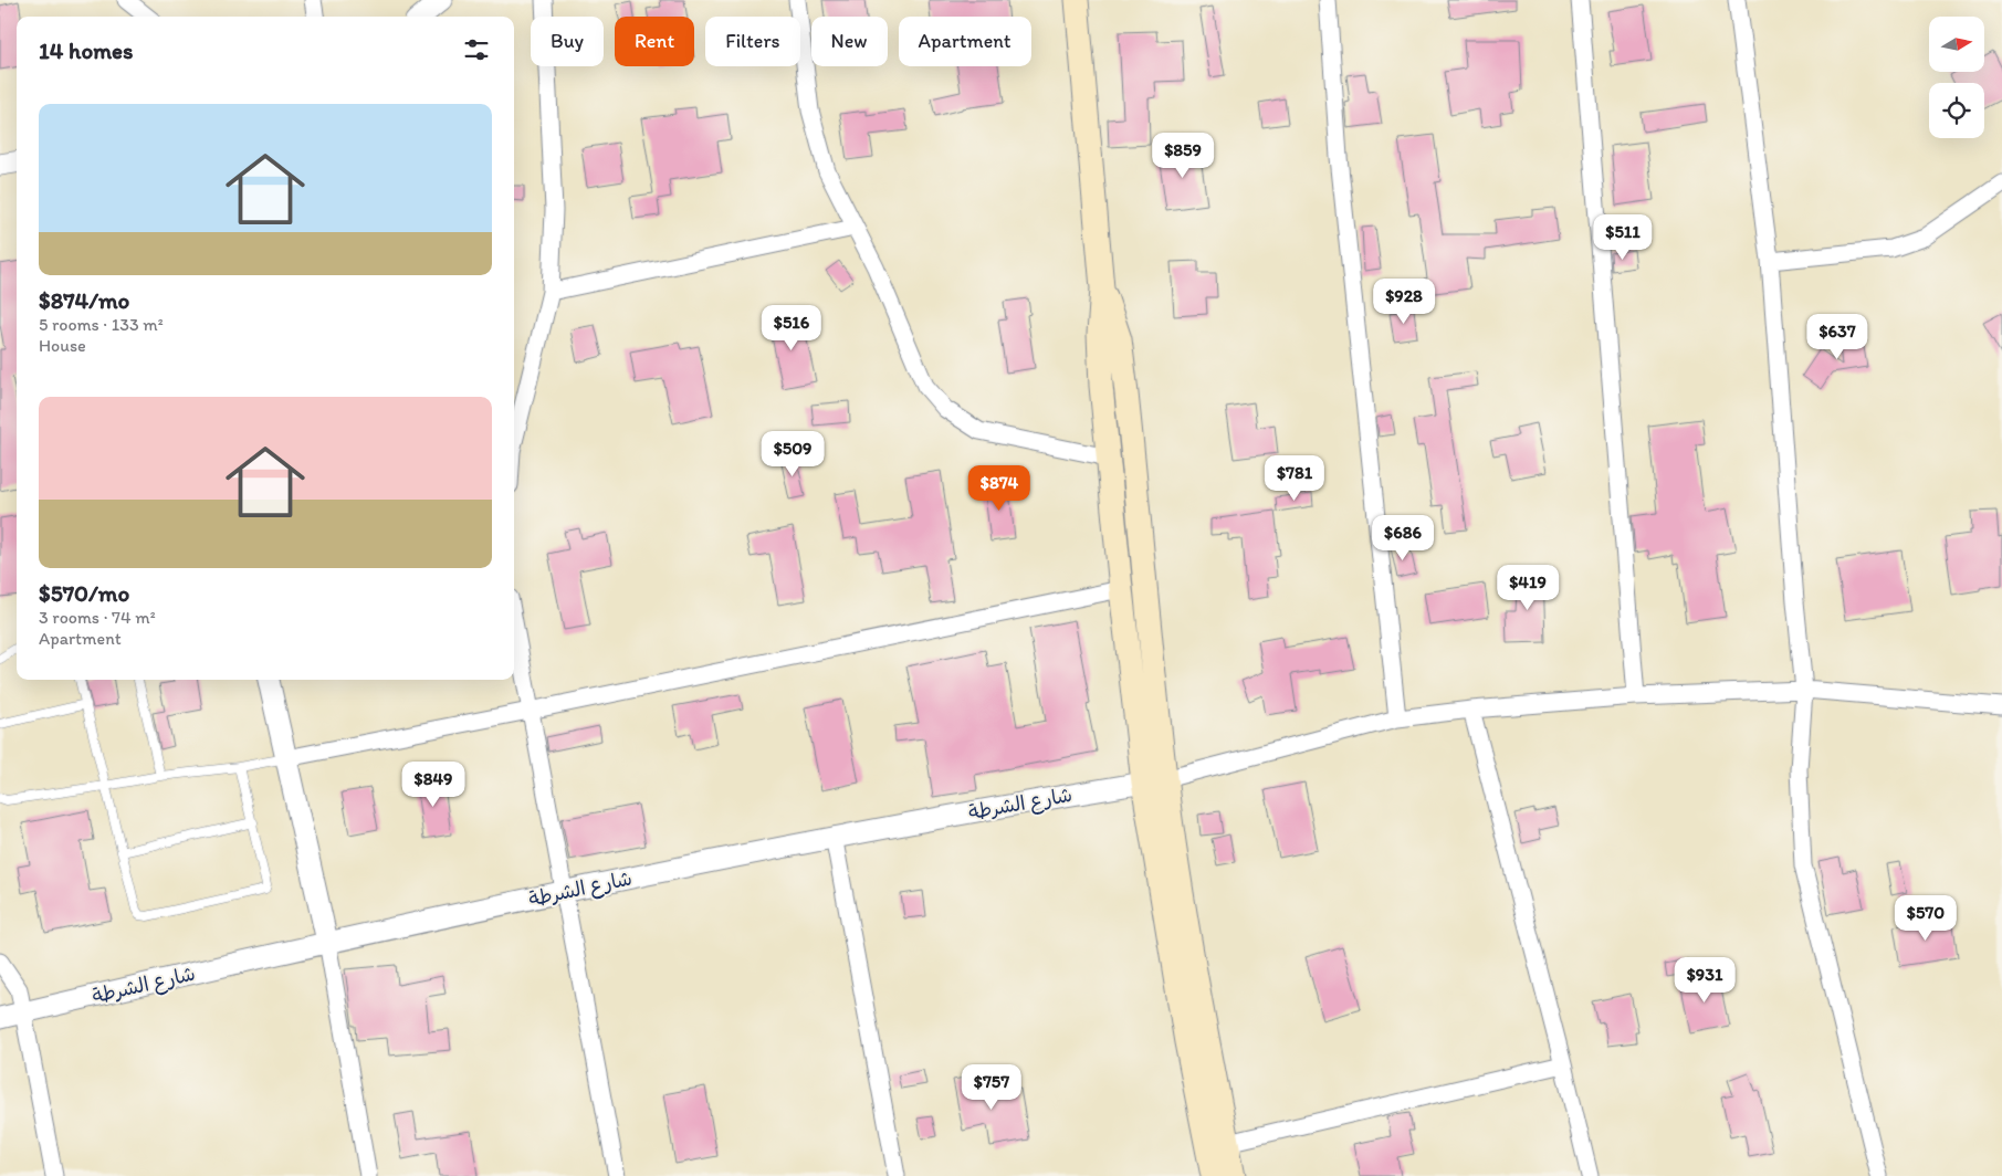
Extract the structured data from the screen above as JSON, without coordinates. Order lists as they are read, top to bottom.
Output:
{
  "streets": {
    "street": ["شارع الشرطة"]
  },
  "north": "right",
  "page": {
    "chip": [
      "Buy",
      "Rent",
      "Filters",
      "New",
      "Apartment"
    ],
    "heading": "14 homes",
    "list": [
      {
        "name": "$874/mo",
        "note": "5 rooms · 133 m² · House"
      },
      {
        "name": "$570/mo",
        "note": "3 rooms · 74 m² · Apartment"
      }
    ],
    "price": [
      "$859",
      "$511",
      "$928",
      "$516",
      "$637",
      "$509",
      "$781",
      "$874",
      "$686",
      "$419",
      "$849",
      "$570",
      "$931",
      "$757"
    ]
  }
}
